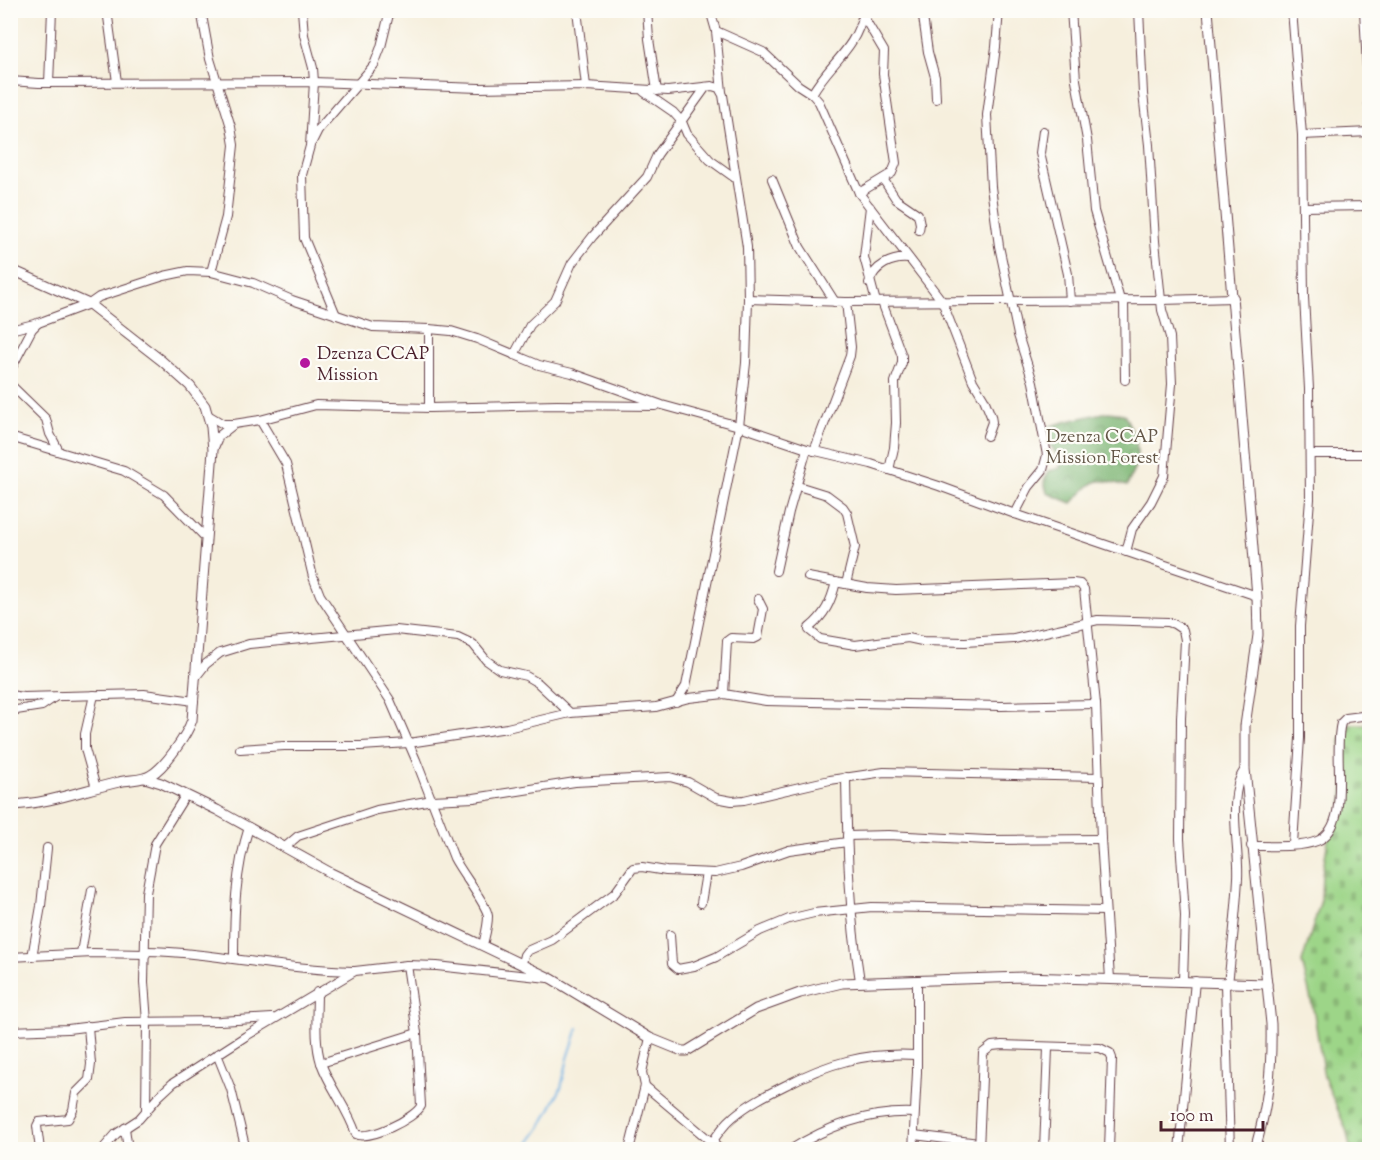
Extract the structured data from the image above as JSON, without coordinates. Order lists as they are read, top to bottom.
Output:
{
  "parks": ["Dzenza CCAP Mission Forest"],
  "places": ["Dzenza CCAP Mission"],
  "scale_bar": "100 m"
}
